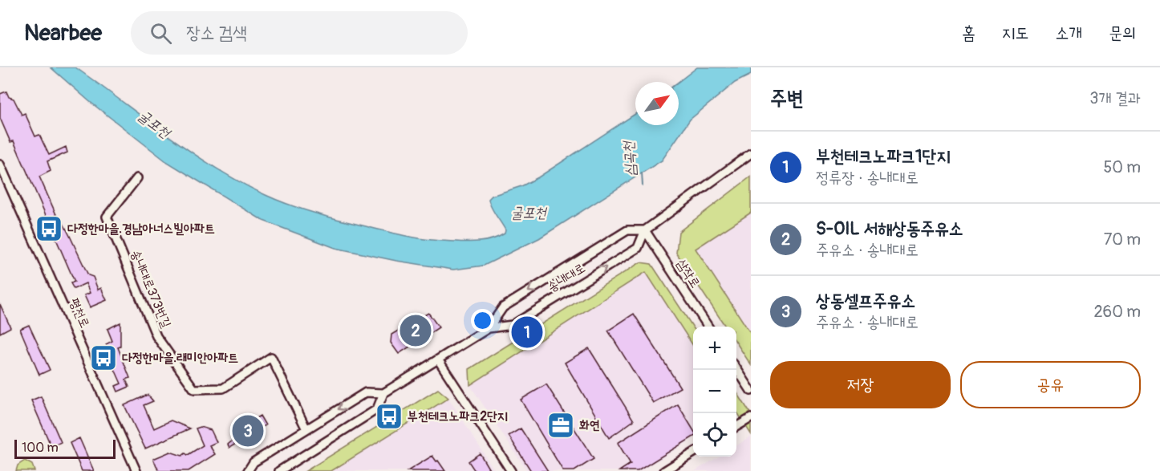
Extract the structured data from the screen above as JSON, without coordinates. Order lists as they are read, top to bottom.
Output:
{
  "streets": {
    "street": [
      "삼작로",
      "송내대로",
      "송내대로373번길",
      "평천로"
    ]
  },
  "crossings": [
    ["삼작로", "송내대로"],
    ["송내대로", "송내대로373번길"]
  ],
  "water": ["굴포천", "심곡천"],
  "places": {
    "bus stop": ["다정한마을.경남아너스빌아파트", "다정한마을.래미안아파트", "부천테크노파크2단지"],
    "office": ["화연"]
  },
  "scale_bar": "100 m",
  "north": "top right",
  "page": {
    "header": "Nearbee",
    "search": "장소 검색",
    "nav": [
      "홈",
      "지도",
      "소개",
      "문의"
    ],
    "heading": ["주변", "3개 결과"],
    "list": [
      {
        "mark": "1",
        "name": "부천테크노파크1단지",
        "note": "정류장 · 송내대로",
        "value": "50 m"
      },
      {
        "mark": "2",
        "name": "S-OIL 서해상동주유소",
        "note": "주유소 · 송내대로",
        "value": "70 m"
      },
      {
        "mark": "3",
        "name": "상동셀프주유소",
        "note": "주유소 · 송내대로",
        "value": "260 m"
      }
    ],
    "pins": ["2", "1", "3"],
    "map_buttons": ["+", "−"],
    "buttons": ["저장", "공유"],
    "scale": "100 m"
  }
}
